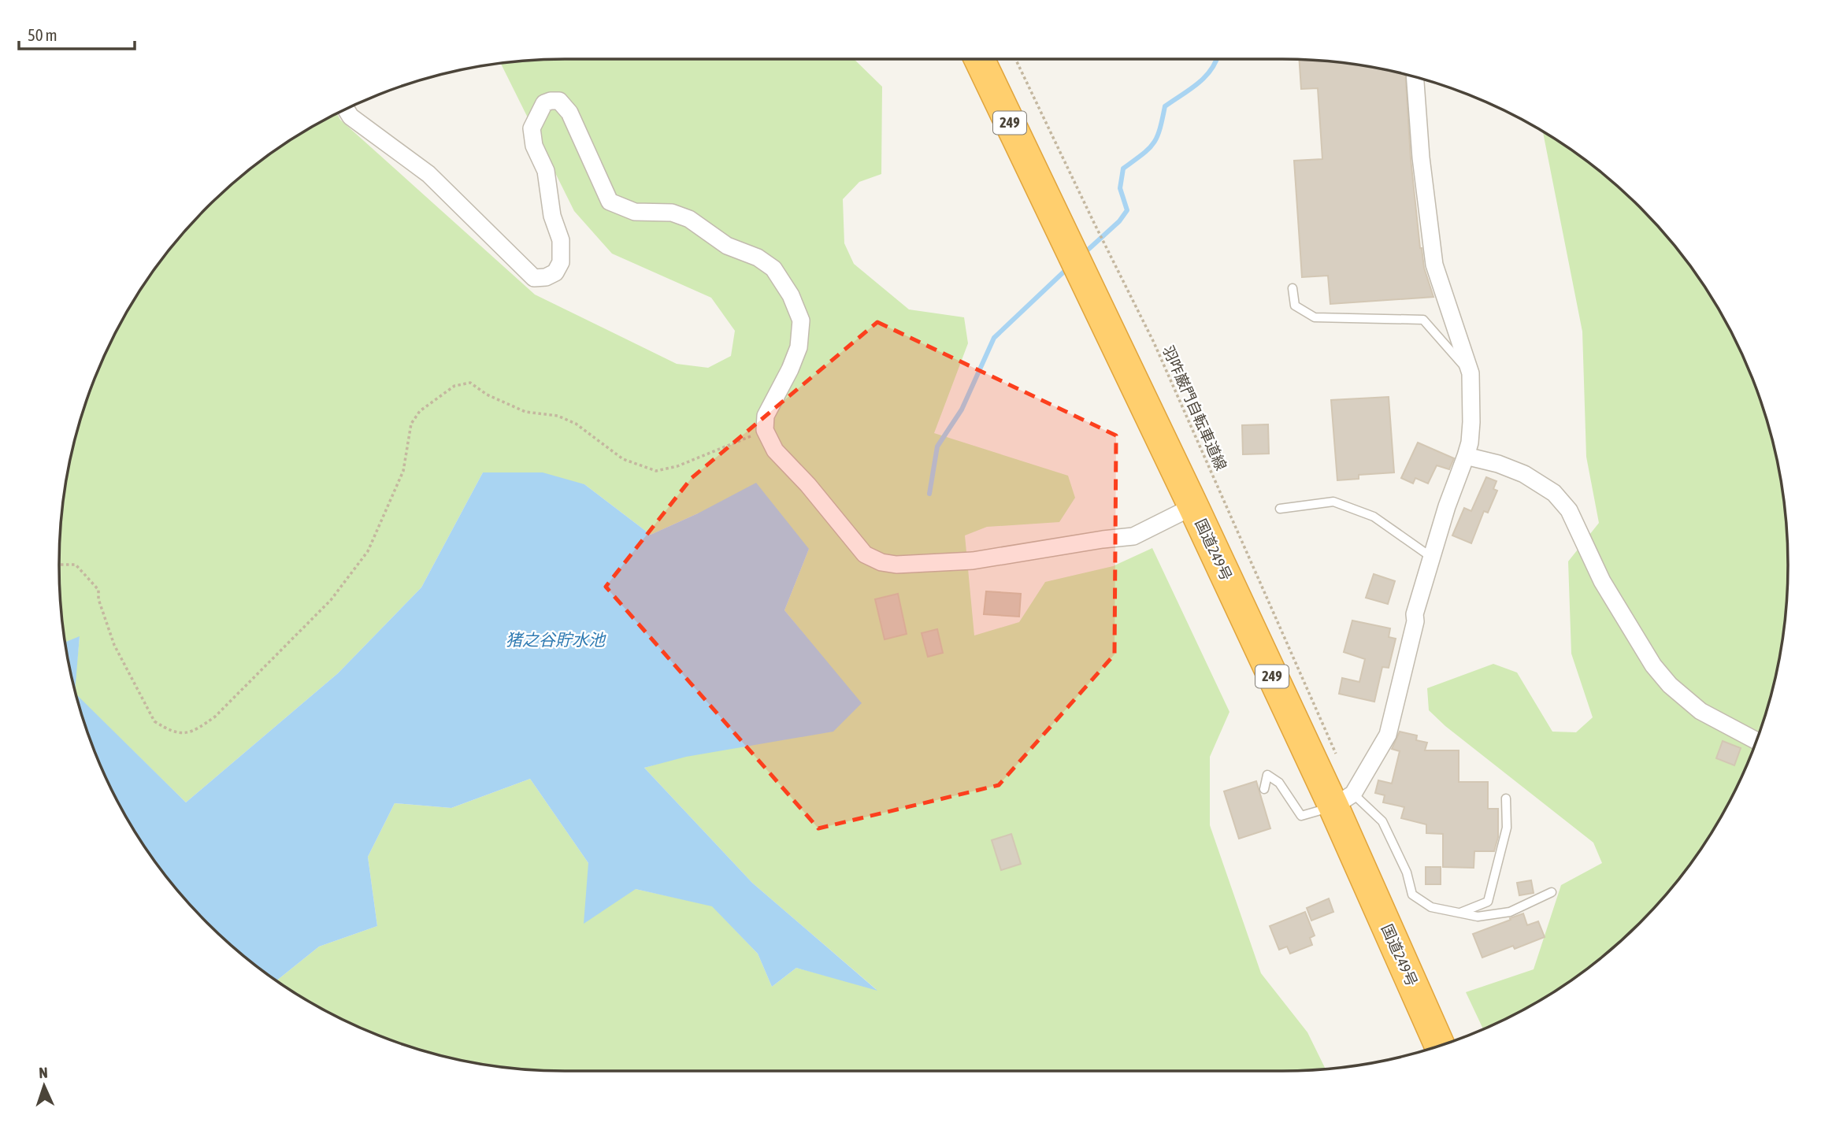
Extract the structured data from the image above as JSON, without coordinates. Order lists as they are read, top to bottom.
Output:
{
  "streets": {
    "highway": ["249", "国道249号"],
    "path": ["羽咋巌門自転車道線"]
  },
  "water": ["猪之谷貯水池"],
  "scale_bar": "50 m",
  "north": "top"
}
